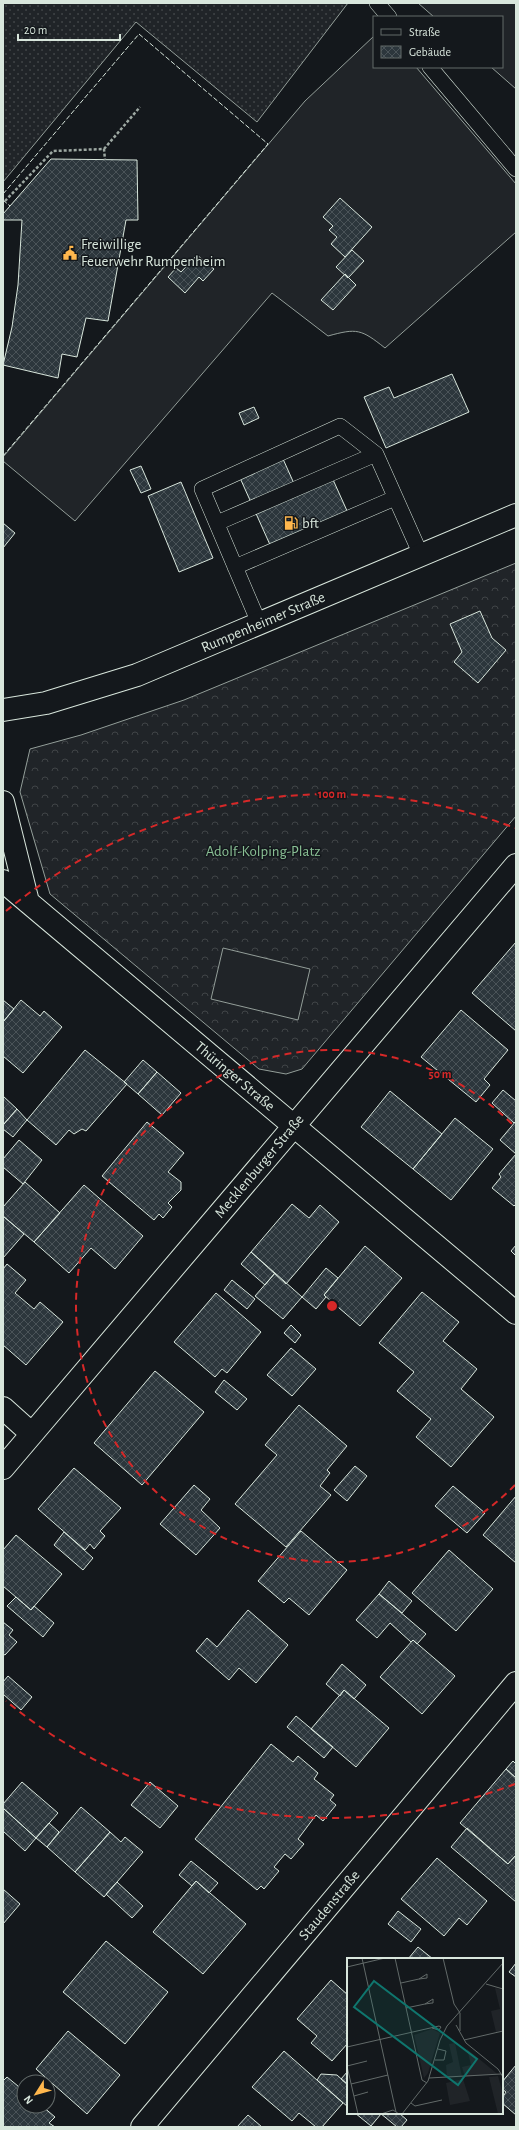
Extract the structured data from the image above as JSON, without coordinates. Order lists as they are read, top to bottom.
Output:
{
  "streets": {
    "street": [
      "Rumpenheimer Straße",
      "Thüringer Straße",
      "Mecklenburger Straße",
      "Staudenstraße"
    ]
  },
  "crossings": [
    ["Thüringer Straße", "Mecklenburger Straße"]
  ],
  "parks": ["Adolf-Kolping-Platz"],
  "places": {
    "public building": ["Freiwillige Feuerwehr Rumpenheim"],
    "fuel station": ["bft"]
  },
  "legend": ["Straße", "Gebäude"],
  "scale_bar": "20 m",
  "north": "bottom left",
  "rings": ["100 m", "50 m"]
}
